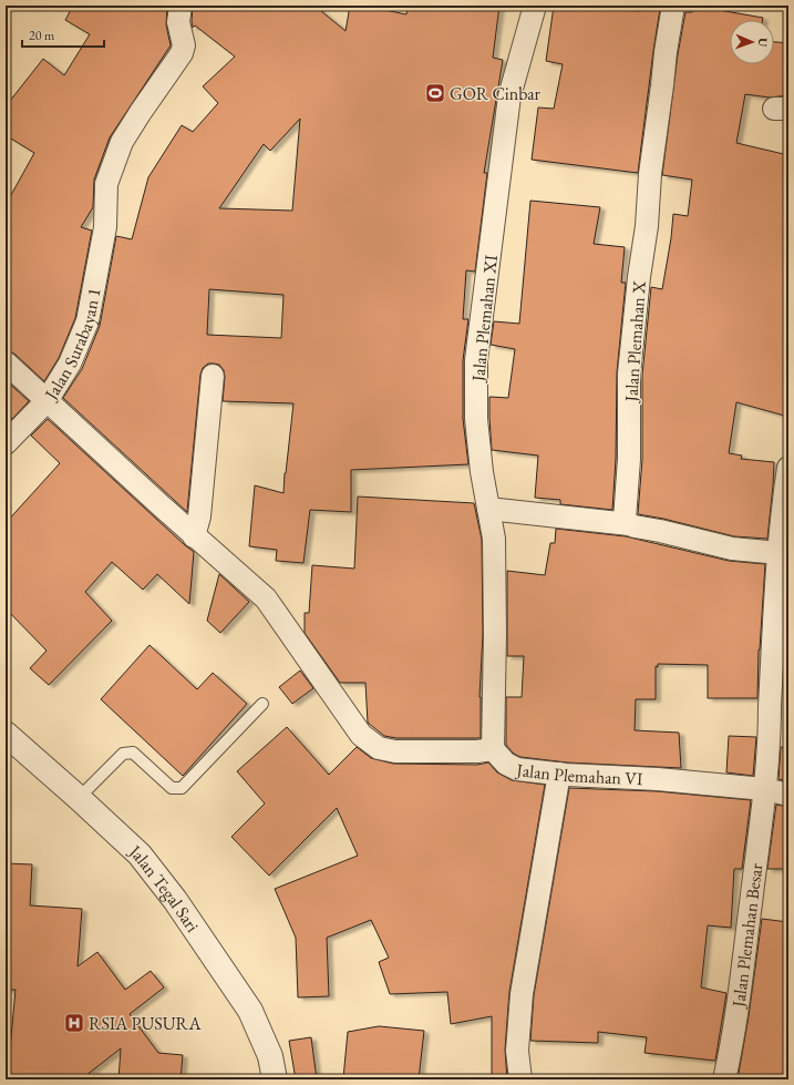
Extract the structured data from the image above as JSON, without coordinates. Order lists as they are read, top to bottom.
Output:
{
  "streets": {
    "street": [
      "Jalan Plemahan XI",
      "Jalan Plemahan X",
      "Jalan Surabayan 1",
      "Jalan Plemahan VI",
      "Jalan Tegal Sari",
      "Jalan Plemahan Besar"
    ]
  },
  "crossings": [
    ["Jalan Plemahan XI", "Jalan Plemahan VI"],
    ["Jalan Plemahan VI", "Jalan Plemahan Besar"]
  ],
  "places": {
    "sports": ["GOR Cinbar"],
    "hospital": ["RSIA PUSURA"]
  },
  "scale_bar": "20 m",
  "north": "right"
}
